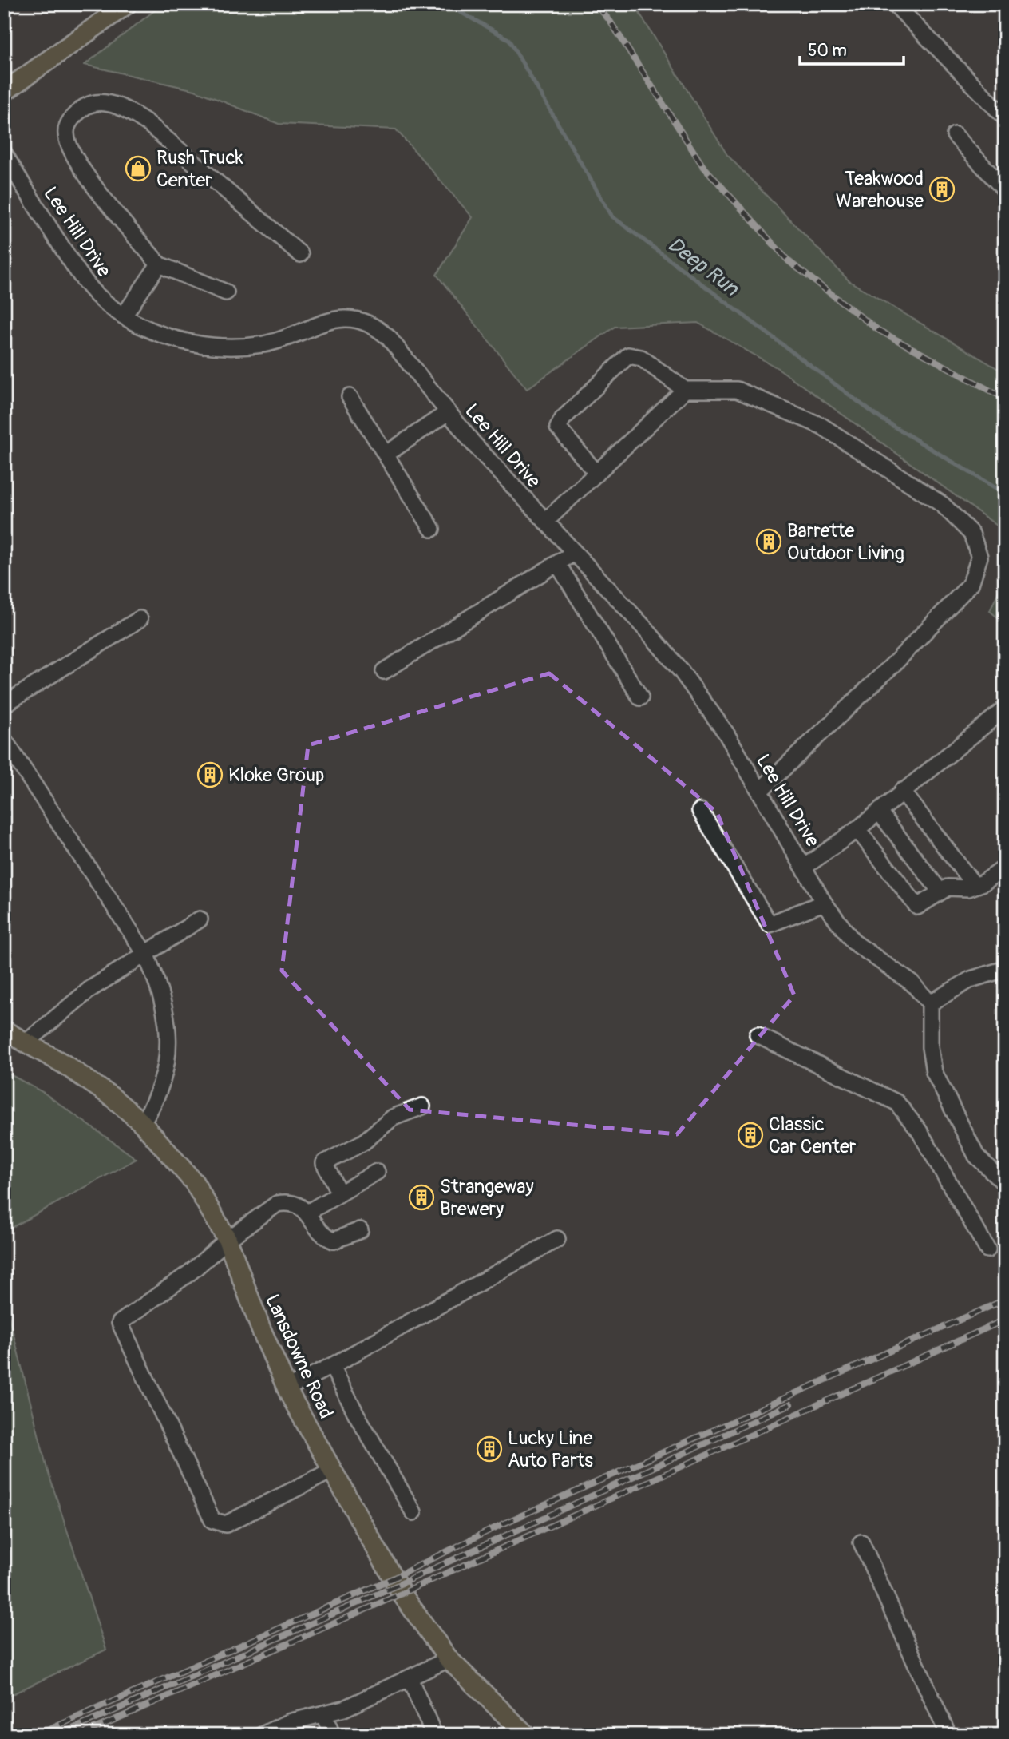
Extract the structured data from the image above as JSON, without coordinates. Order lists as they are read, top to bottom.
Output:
{
  "streets": {
    "main road": ["Lansdowne Road"],
    "street": ["Lee Hill Drive"]
  },
  "water": ["Deep Run"],
  "places": {
    "shop": ["Rush Truck Center"],
    "building": [
      "Teakwood Warehouse",
      "Barrette Outdoor Living",
      "Kloke Group",
      "Classic Car Center",
      "Strangeway Brewery",
      "Lucky Line Auto Parts"
    ]
  },
  "scale_bar": "50 m"
}
